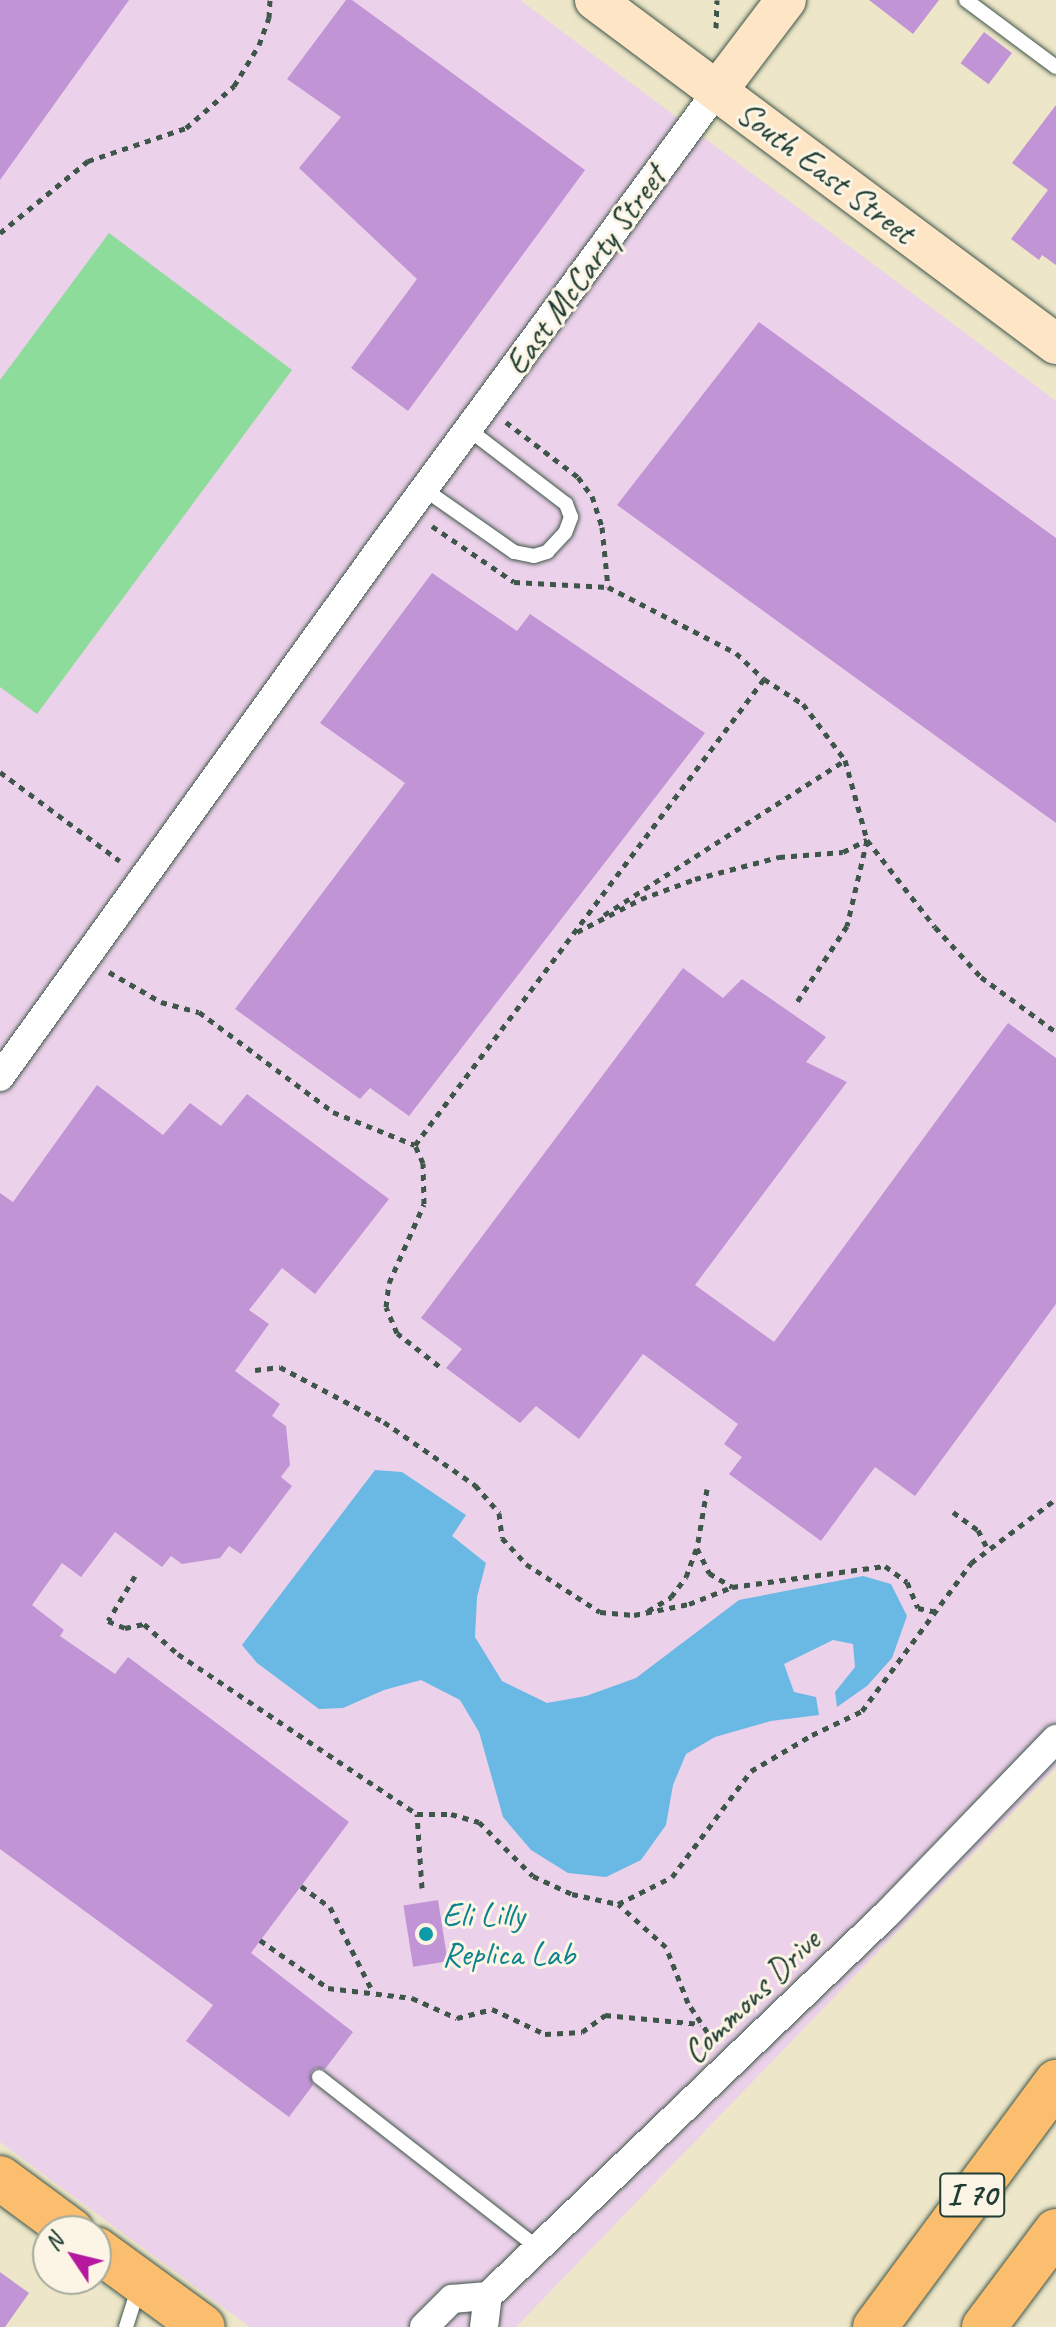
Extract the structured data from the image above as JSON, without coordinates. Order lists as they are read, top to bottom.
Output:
{
  "streets": {
    "main road": ["South East Street", "East McCarty Street", "I 70"],
    "street": ["Commons Drive"]
  },
  "crossings": [
    ["South East Street", "East McCarty Street"]
  ],
  "places": ["Eli Lilly Replica Lab"],
  "north": "top left"
}
